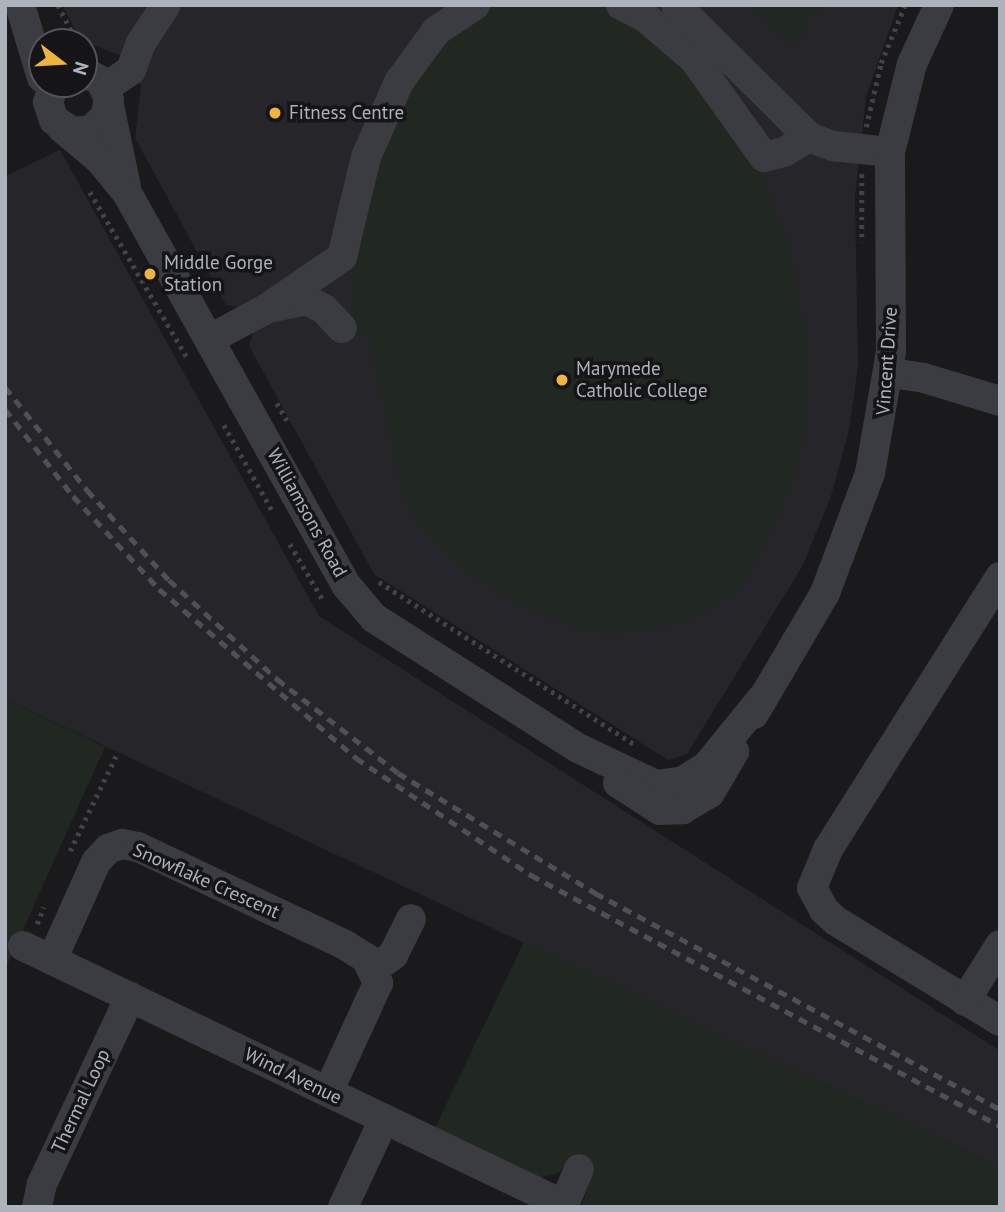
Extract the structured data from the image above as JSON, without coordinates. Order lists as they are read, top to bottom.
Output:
{
  "streets": {
    "street": [
      "Vincent Drive",
      "Williamsons Road",
      "Snowflake Crescent",
      "Wind Avenue",
      "Thermal Loop"
    ]
  },
  "crossings": [
    ["Vincent Drive", "Williamsons Road"],
    ["Snowflake Crescent", "Wind Avenue"],
    ["Wind Avenue", "Thermal Loop"]
  ],
  "places": ["Fitness Centre", "Middle Gorge Station", "Marymede Catholic College"],
  "north": "right"
}
